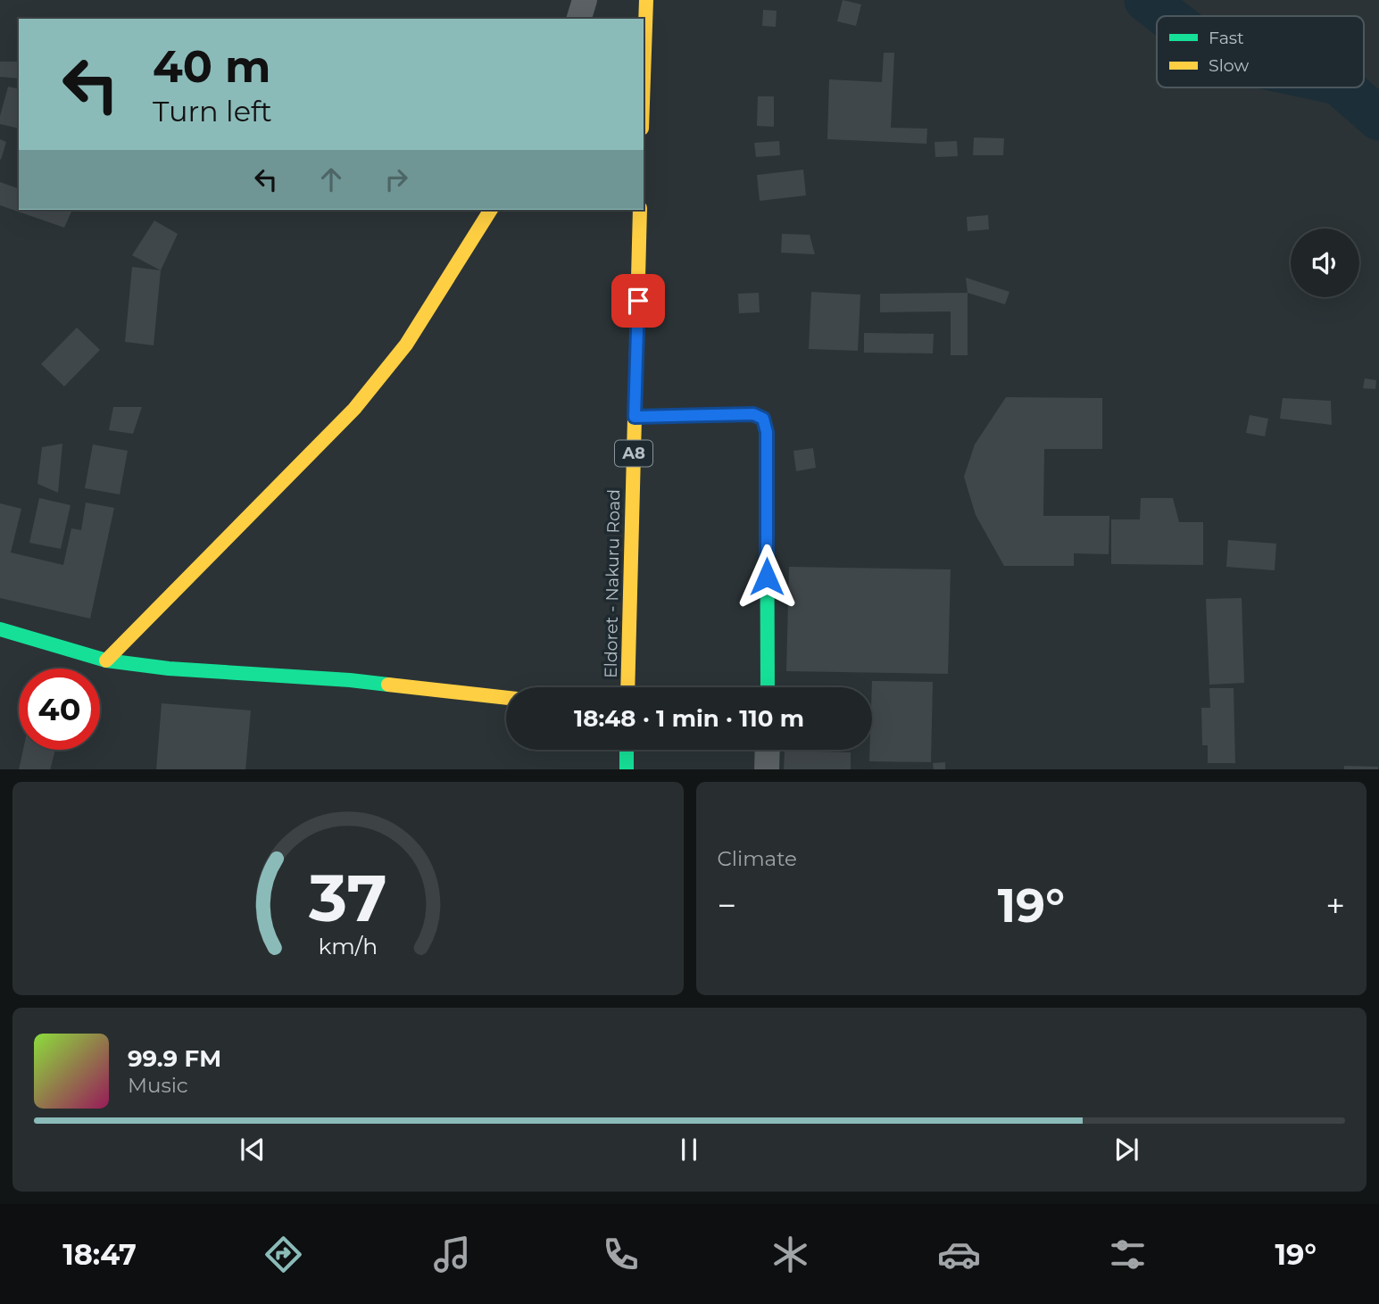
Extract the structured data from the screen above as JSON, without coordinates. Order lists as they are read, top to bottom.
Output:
{
  "streets": {
    "main road": ["A8", "Eldoret - Nakuru Road"]
  },
  "legend": ["Fast", "Slow"],
  "page": {
    "turn": ["40 m", "Turn left"],
    "limit": "40",
    "trip": "18:48 · 1 min · 110 m",
    "tile": "Climate",
    "heat": ["−", "19°", "+"],
    "song": ["99.9 FM", "Music"],
    "tabs": ["18:47", "19°"],
    "gauge": ["37", "km/h"]
  }
}
